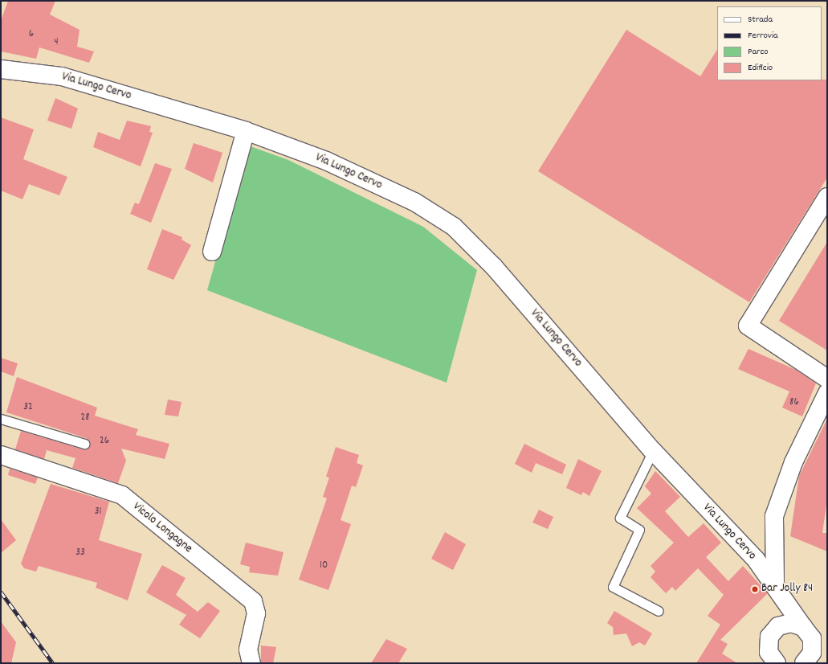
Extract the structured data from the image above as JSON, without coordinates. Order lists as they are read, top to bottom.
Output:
{
  "streets": {
    "street": ["Via Lungo Cervo", "Vicolo Longagne"]
  },
  "places": ["Bar Jolly 84"],
  "house_numbers": [
    "6",
    "4",
    "86",
    "32",
    "28",
    "26",
    "31",
    "33",
    "10"
  ],
  "legend": [
    "Strada",
    "Ferrovia",
    "Parco",
    "Edificio"
  ]
}
